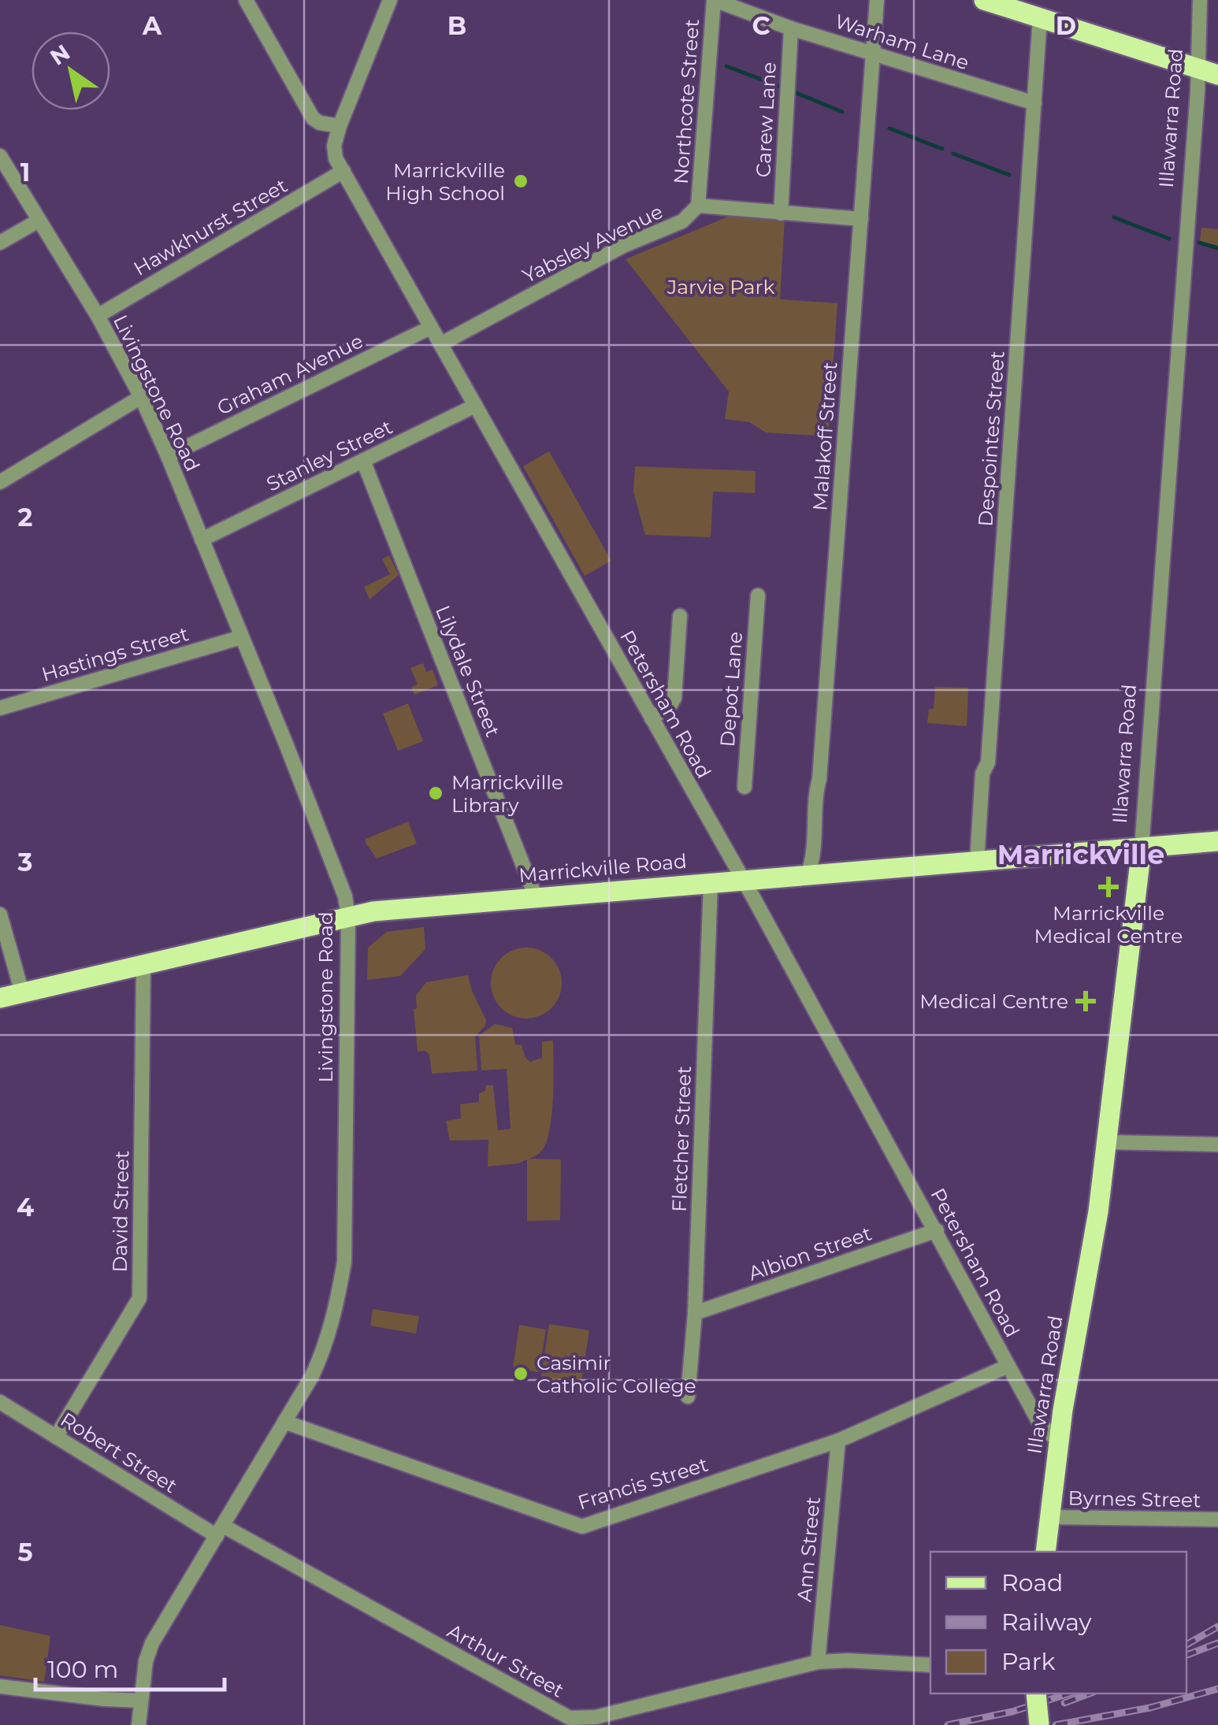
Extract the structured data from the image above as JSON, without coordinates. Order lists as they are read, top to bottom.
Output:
{
  "streets": {
    "main road": ["Illawarra Road", "Marrickville Road"],
    "street": [
      "Warham Lane",
      "Northcote Street",
      "Carew Lane",
      "Hawkhurst Street",
      "Yabsley Avenue",
      "Graham Avenue",
      "Livingstone Road",
      "Malakoff Street",
      "Despointes Street",
      "Stanley Street",
      "Hastings Street",
      "Lilydale Street",
      "Depot Lane",
      "Petersham Road",
      "Fletcher Street",
      "David Street",
      "Albion Street",
      "Robert Street",
      "Francis Street",
      "Byrnes Street",
      "Ann Street",
      "Arthur Street"
    ]
  },
  "crossings": [
    ["Warham Lane", "Northcote Street"],
    ["Warham Lane", "Carew Lane"],
    ["Warham Lane", "Malakoff Street"],
    ["Warham Lane", "Despointes Street"],
    ["Northcote Street", "Yabsley Avenue"],
    ["Illawarra Road", "Petersham Road"],
    ["Illawarra Road", "Marrickville Road"],
    ["Illawarra Road", "Byrnes Street"],
    ["Hawkhurst Street", "Livingstone Road"],
    ["Hawkhurst Street", "Petersham Road"],
    ["Yabsley Avenue", "Petersham Road"],
    ["Graham Avenue", "Livingstone Road"],
    ["Graham Avenue", "Petersham Road"],
    ["Livingstone Road", "Stanley Street"],
    ["Livingstone Road", "Hastings Street"],
    ["Livingstone Road", "Marrickville Road"],
    ["Livingstone Road", "Robert Street"],
    ["Livingstone Road", "Francis Street"],
    ["Livingstone Road", "Arthur Street"],
    ["Malakoff Street", "Marrickville Road"],
    ["Despointes Street", "Marrickville Road"],
    ["Stanley Street", "Lilydale Street"],
    ["Stanley Street", "Petersham Road"],
    ["Lilydale Street", "Marrickville Road"],
    ["Petersham Road", "Marrickville Road"],
    ["Petersham Road", "Albion Street"],
    ["Petersham Road", "Francis Street"],
    ["Marrickville Road", "Fletcher Street"],
    ["Marrickville Road", "David Street"],
    ["Fletcher Street", "Albion Street"],
    ["David Street", "Robert Street"],
    ["Robert Street", "Arthur Street"],
    ["Francis Street", "Ann Street"],
    ["Ann Street", "Arthur Street"]
  ],
  "districts": ["Marrickville"],
  "parks": ["Jarvie Park"],
  "places": {
    "other": ["Marrickville High School", "Marrickville Library", "Casimir Catholic College"],
    "health": ["Marrickville Medical Centre", "Medical Centre"]
  },
  "legend": ["Road", "Railway", "Park"],
  "scale_bar": "100 m",
  "north": "top left",
  "grid": {
    "columns": [
      "A",
      "B",
      "C",
      "D"
    ],
    "rows": [
      "1",
      "2",
      "3",
      "4",
      "5"
    ]
  }
}
